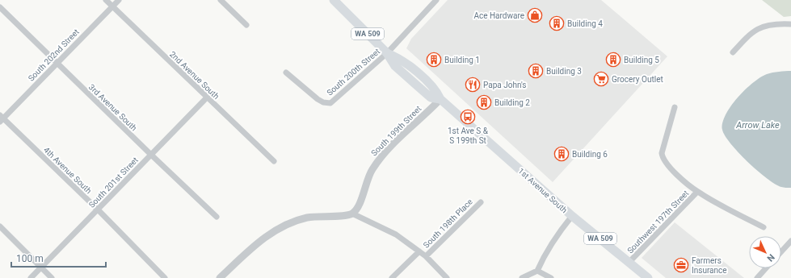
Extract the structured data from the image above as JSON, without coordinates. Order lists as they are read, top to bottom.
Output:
{
  "streets": {
    "main road": ["WA 509", "1st Avenue South"],
    "street": [
      "South 202nd Street",
      "South 200th Street",
      "2nd Avenue South",
      "3rd Avenue South",
      "South 199th Street",
      "4th Avenue South",
      "South 201st Street",
      "Southwest 197th Street",
      "South 198th Place"
    ]
  },
  "crossings": [
    ["South 202nd Street", "2nd Avenue South"],
    ["South 202nd Street", "3rd Avenue South"],
    ["South 202nd Street", "4th Avenue South"],
    ["South 200th Street", "1st Avenue South"],
    ["2nd Avenue South", "South 201st Street"],
    ["3rd Avenue South", "South 201st Street"],
    ["South 199th Street", "1st Avenue South"],
    ["4th Avenue South", "South 201st Street"],
    ["1st Avenue South", "Southwest 197th Street"]
  ],
  "water": ["Arrow Lake"],
  "places": {
    "shop": ["Ace Hardware"],
    "building": [
      "Building 4",
      "Building 1",
      "Building 5",
      "Building 3",
      "Building 2",
      "Building 6"
    ],
    "supermarket": ["Grocery Outlet"],
    "restaurant": ["Papa John's"],
    "bus stop": ["1st Ave S & S 199th St"],
    "office": ["Farmers Insurance"]
  },
  "scale_bar": "100 m",
  "north": "bottom right"
}
